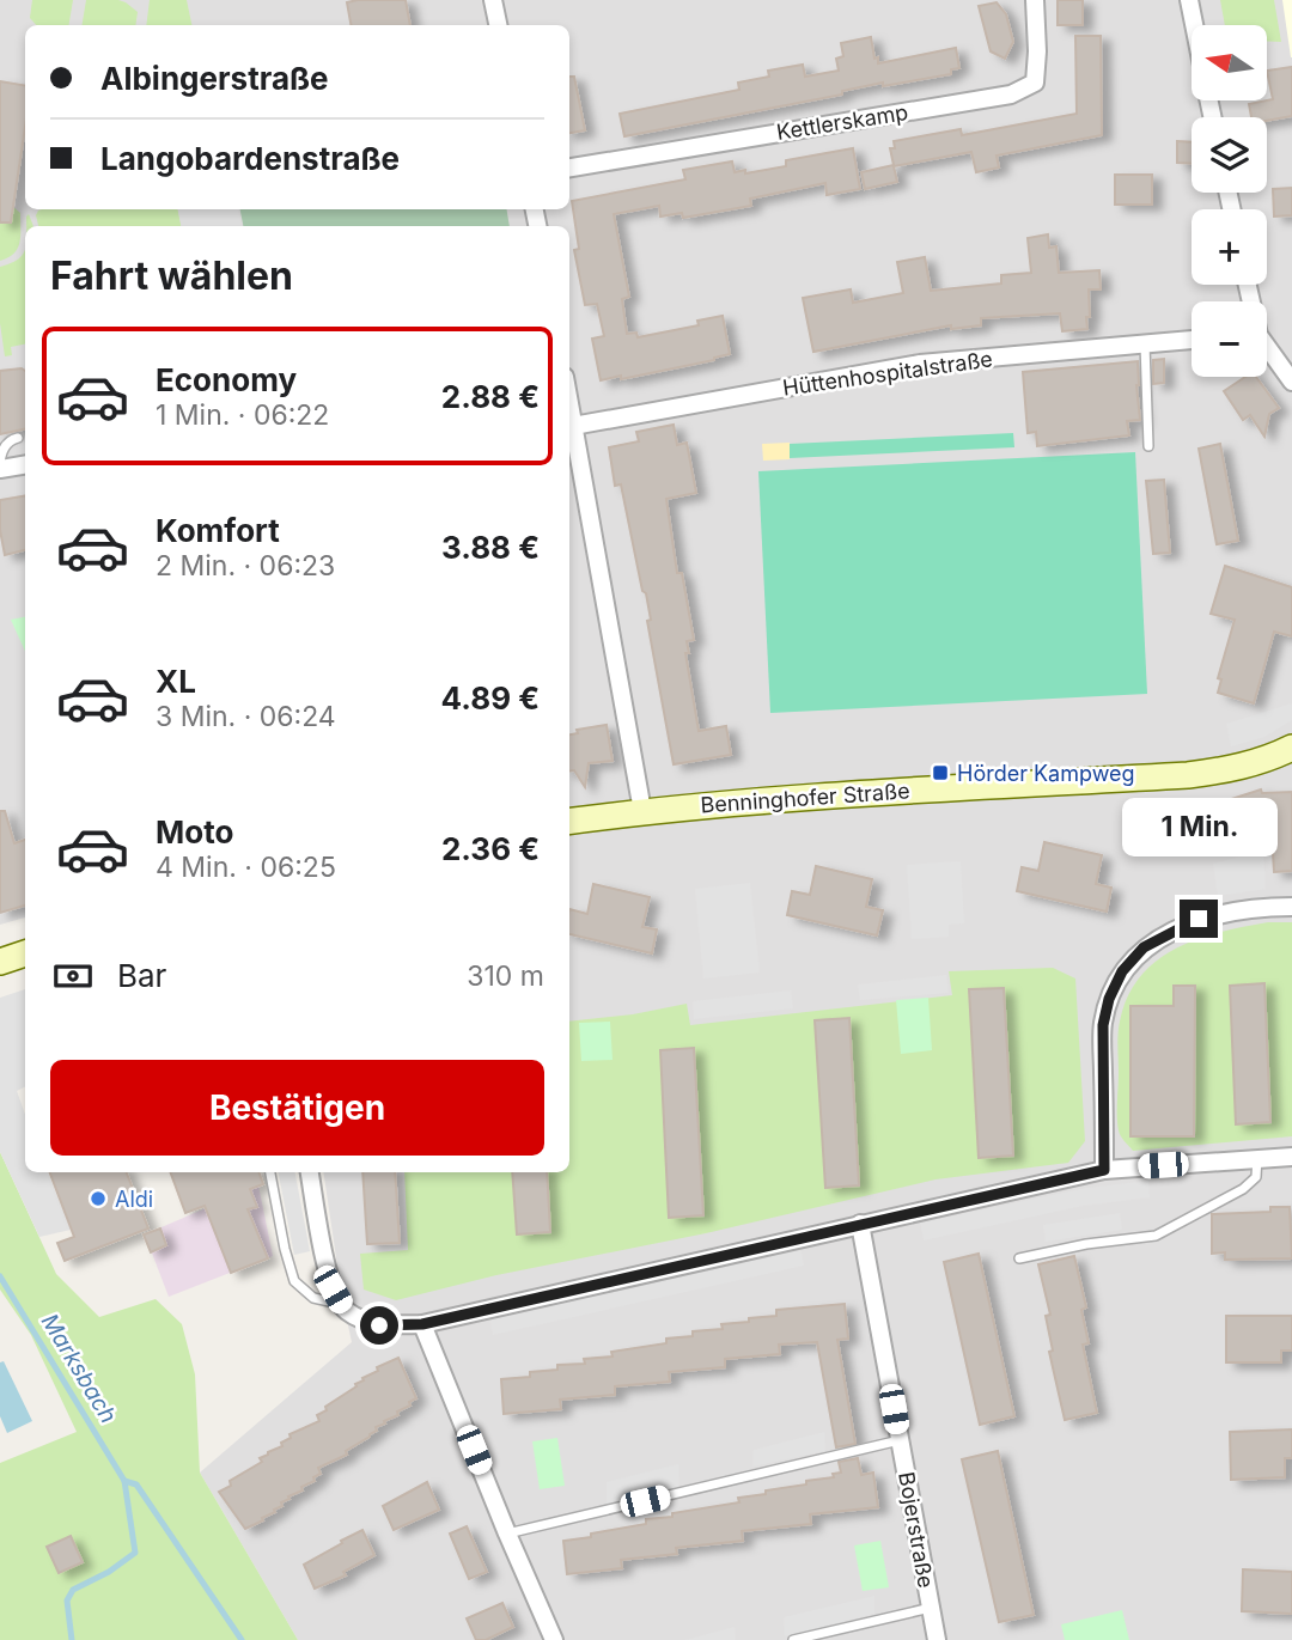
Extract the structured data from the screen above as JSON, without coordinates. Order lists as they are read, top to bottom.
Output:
{
  "streets": {
    "main road": ["Benninghofer Straße"],
    "street": ["Kettlerskamp", "Hüttenhospitalstraße", "Bojerstraße"]
  },
  "water": ["Marksbach"],
  "places": {
    "transit": ["Hörder Kampweg"],
    "other": ["Aldi"]
  },
  "north": "left",
  "page": {
    "map_buttons": ["+", "−"],
    "banner": ["Albingerstraße", "Langobardenstraße"],
    "heading": "Fahrt wählen",
    "list": [
      {
        "name": "Economy",
        "note": "1 Min. · 06:22",
        "value": "2.88 €"
      },
      {
        "name": "Komfort",
        "note": "2 Min. · 06:23",
        "value": "3.88 €"
      },
      {
        "name": "XL",
        "note": "3 Min. · 06:24",
        "value": "4.89 €"
      },
      {
        "name": "Moto",
        "note": "4 Min. · 06:25",
        "value": "2.36 €"
      }
    ],
    "bubble": "1 Min.",
    "pay": ["Bar", "310 m"],
    "buttons": "Bestätigen"
  }
}
